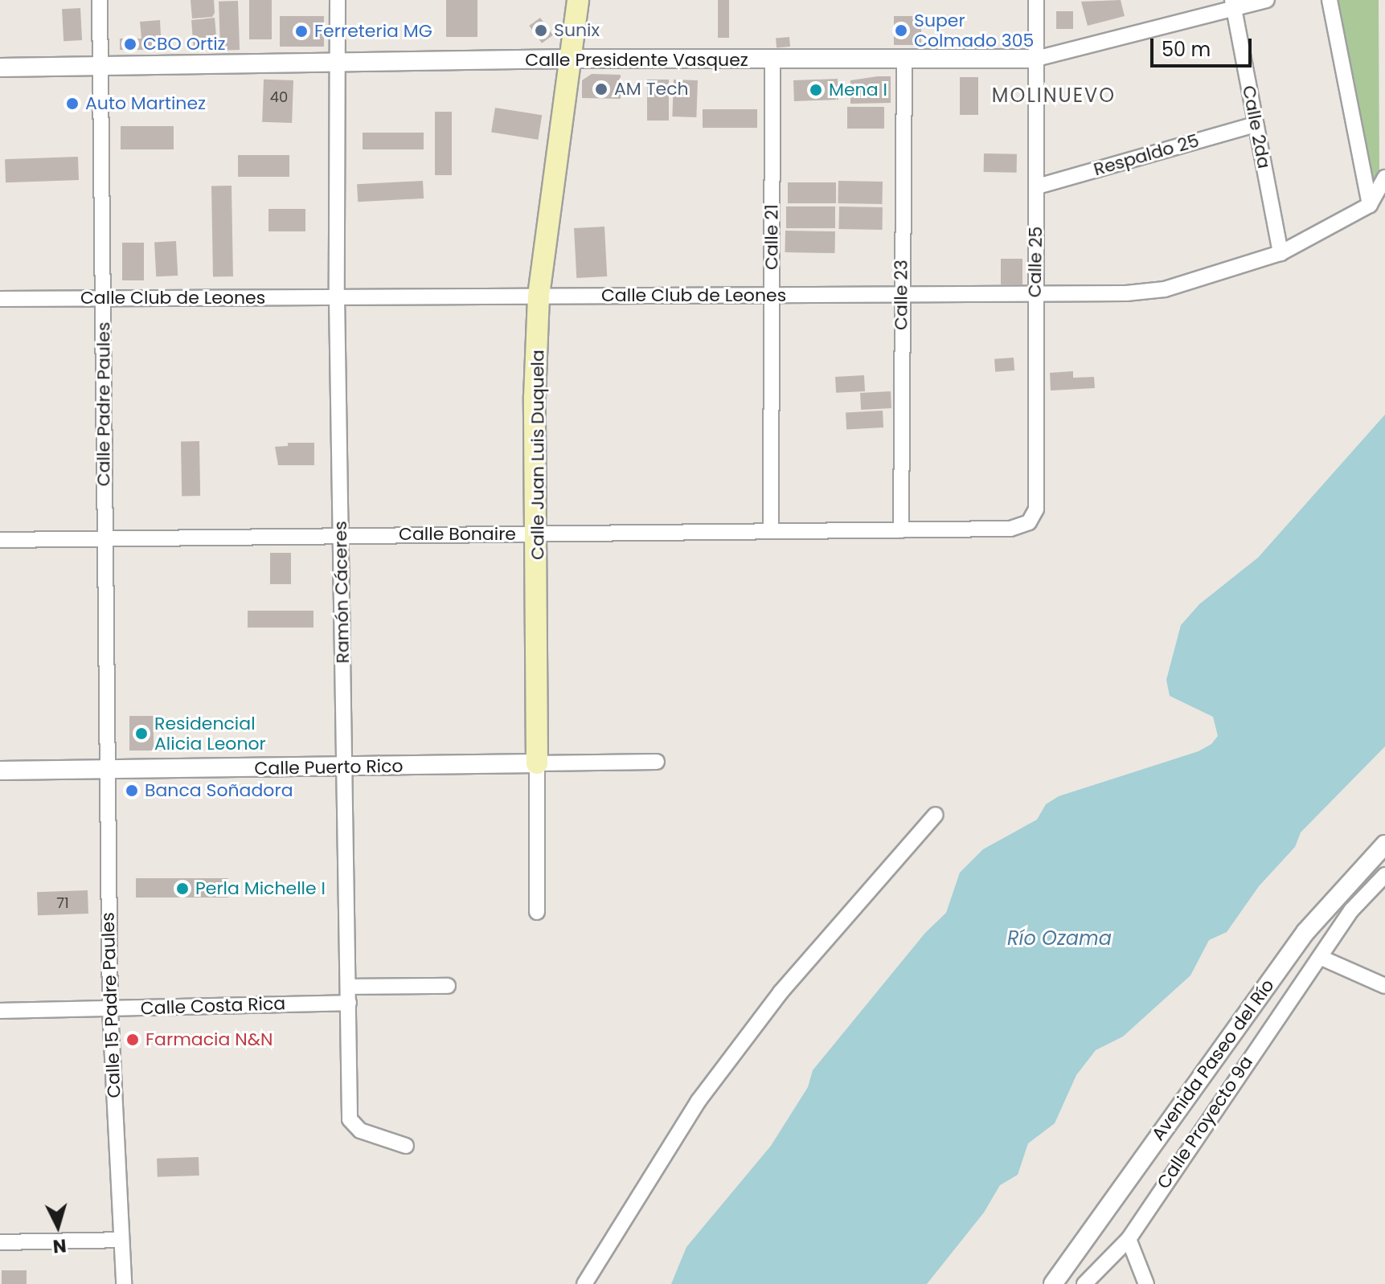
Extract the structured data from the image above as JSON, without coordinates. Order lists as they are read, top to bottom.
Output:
{
  "streets": {
    "main road": ["Calle Juan Luis Duquela"],
    "street": [
      "Calle Presidente Vasquez",
      "Calle 2da",
      "Respaldo 25",
      "Calle 21",
      "Calle 25",
      "Calle 23",
      "Calle Club de Leones",
      "Calle Padre Paules",
      "Calle Bonaire",
      "Ramón Cáceres",
      "Calle Puerto Rico",
      "Calle 15 Padre Paules",
      "Calle Costa Rica",
      "Avenida Paseo del Río",
      "Calle Proyecto 9a"
    ]
  },
  "crossings": [
    ["Calle Presidente Vasquez", "Calle 2da"],
    ["Calle Presidente Vasquez", "Calle 21"],
    ["Calle Presidente Vasquez", "Calle 25"],
    ["Calle Presidente Vasquez", "Calle 23"],
    ["Calle Presidente Vasquez", "Calle Padre Paules"],
    ["Calle Presidente Vasquez", "Calle Juan Luis Duquela"],
    ["Calle Presidente Vasquez", "Ramón Cáceres"],
    ["Calle 2da", "Respaldo 25"],
    ["Calle 2da", "Calle Club de Leones"],
    ["Respaldo 25", "Calle 25"],
    ["Calle 21", "Calle Club de Leones"],
    ["Calle 21", "Calle Bonaire"],
    ["Calle 25", "Calle Club de Leones"],
    ["Calle 25", "Calle Bonaire"],
    ["Calle 23", "Calle Club de Leones"],
    ["Calle 23", "Calle Bonaire"],
    ["Calle Club de Leones", "Calle Padre Paules"],
    ["Calle Club de Leones", "Calle Juan Luis Duquela"],
    ["Calle Club de Leones", "Ramón Cáceres"],
    ["Calle Padre Paules", "Calle Bonaire"],
    ["Calle Padre Paules", "Calle Puerto Rico"],
    ["Calle Padre Paules", "Calle 15 Padre Paules"],
    ["Calle Juan Luis Duquela", "Calle Bonaire"],
    ["Calle Juan Luis Duquela", "Calle Puerto Rico"],
    ["Calle Bonaire", "Ramón Cáceres"],
    ["Ramón Cáceres", "Calle Puerto Rico"],
    ["Ramón Cáceres", "Calle Costa Rica"],
    ["Calle Puerto Rico", "Calle 15 Padre Paules"],
    ["Calle 15 Padre Paules", "Calle Costa Rica"]
  ],
  "districts": ["MOLINUEVO"],
  "water": ["Río Ozama"],
  "places": [
    "Sunix",
    "Super Colmado 305",
    "Ferreteria MG",
    "CBO Ortiz",
    "AM Tech",
    "Mena I",
    "Auto Martinez",
    "Residencial Alicia Leonor",
    "Banca Soñadora",
    "Perla Michelle I",
    "Farmacia N&N"
  ],
  "house_numbers": ["40", "71"],
  "scale_bar": "50 m",
  "north": "bottom"
}
